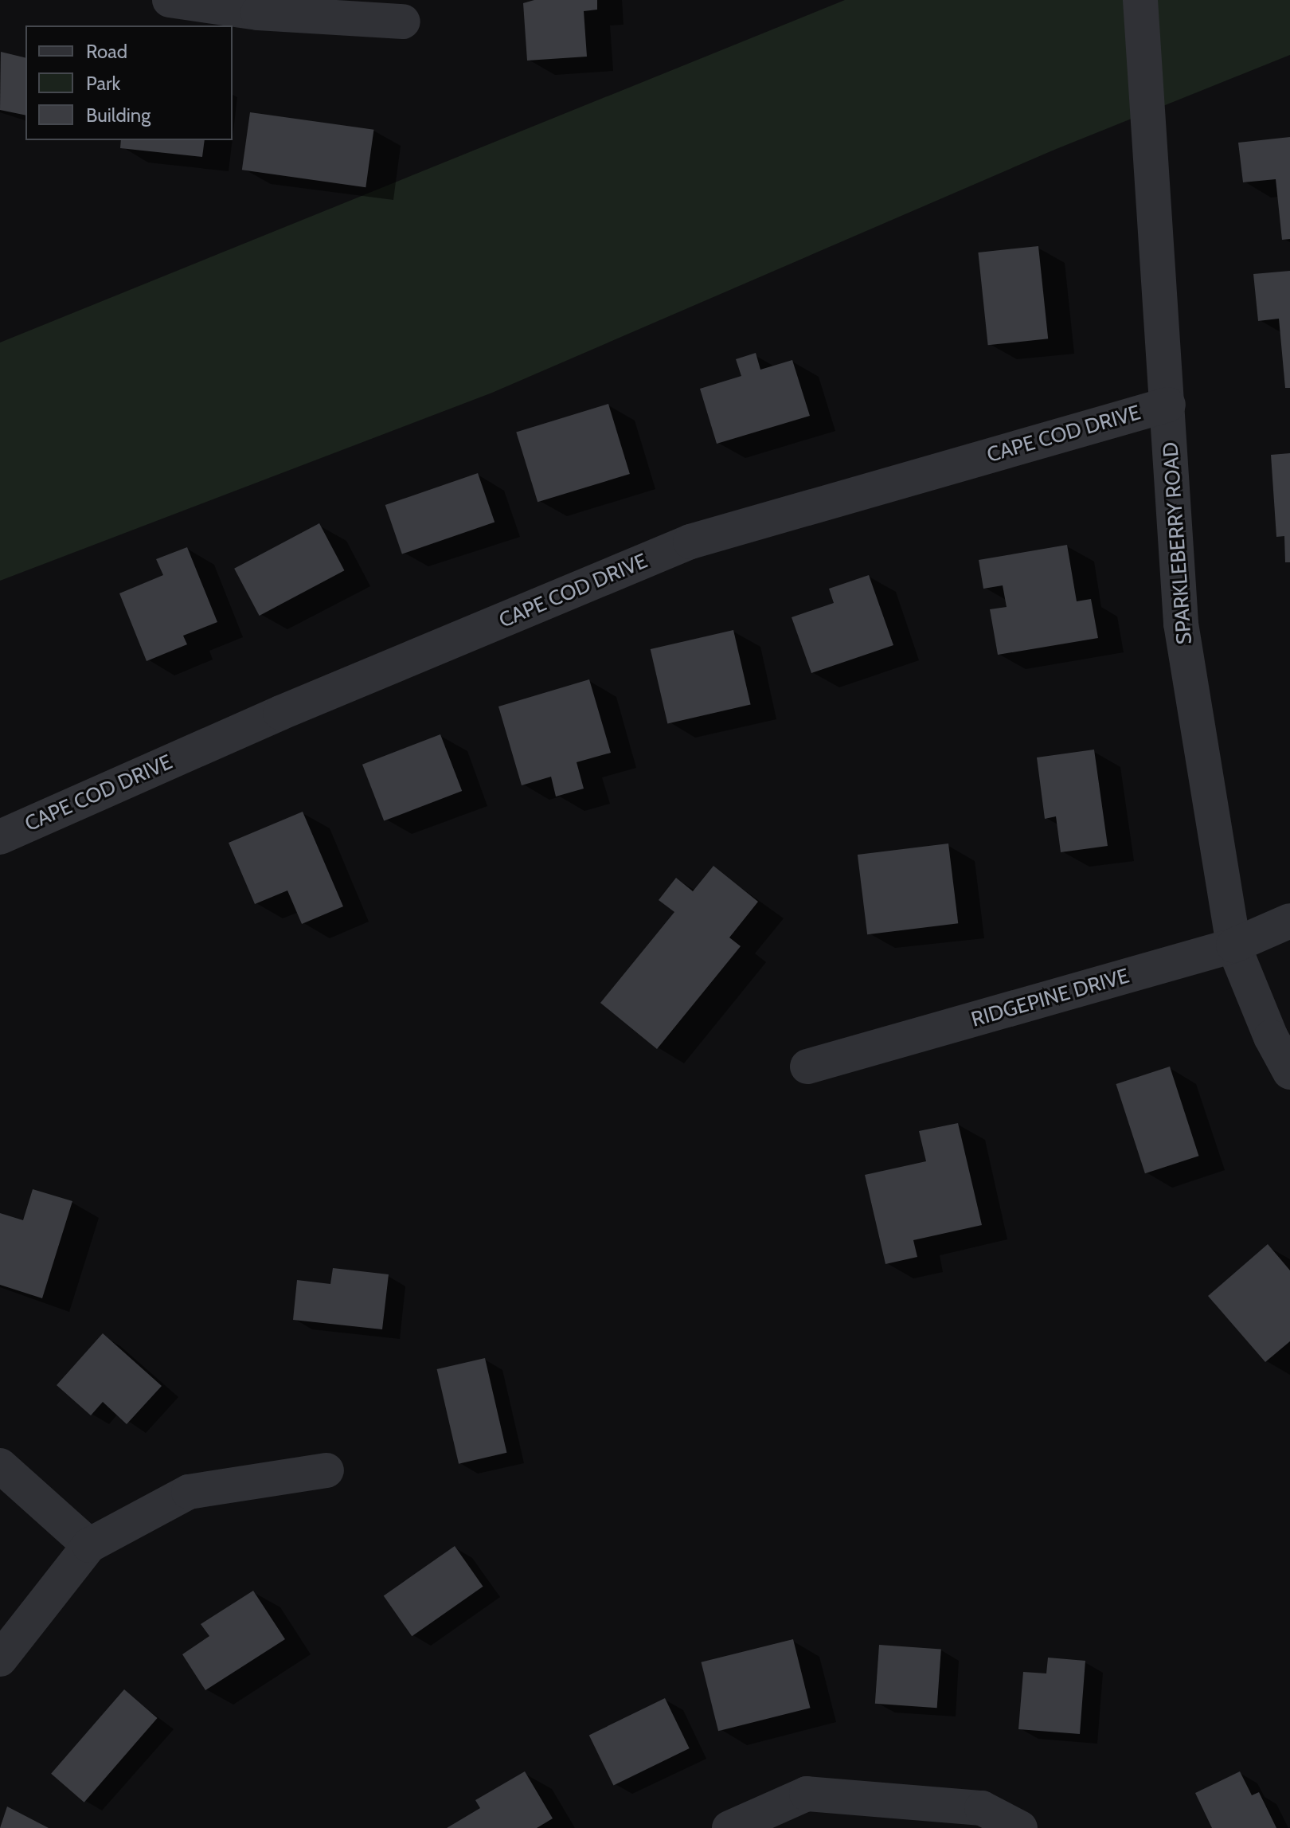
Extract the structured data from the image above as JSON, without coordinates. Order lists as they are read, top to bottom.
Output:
{
  "streets": {
    "street": ["CAPE COD DRIVE", "SPARKLEBERRY ROAD", "RIDGEPINE DRIVE"]
  },
  "crossings": [
    ["CAPE COD DRIVE", "SPARKLEBERRY ROAD"],
    ["SPARKLEBERRY ROAD", "RIDGEPINE DRIVE"]
  ],
  "legend": ["Road", "Park", "Building"]
}
